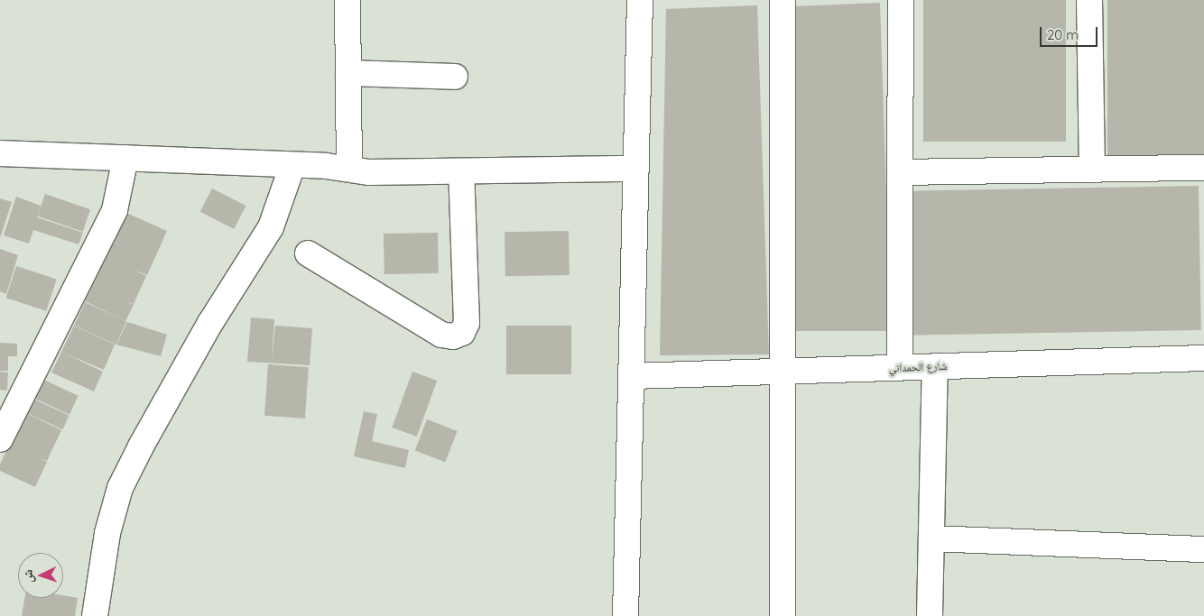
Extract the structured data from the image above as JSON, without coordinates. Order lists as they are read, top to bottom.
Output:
{
  "streets": {
    "street": ["شارع الحمداني"]
  },
  "scale_bar": "20 m",
  "north": "left"
}
